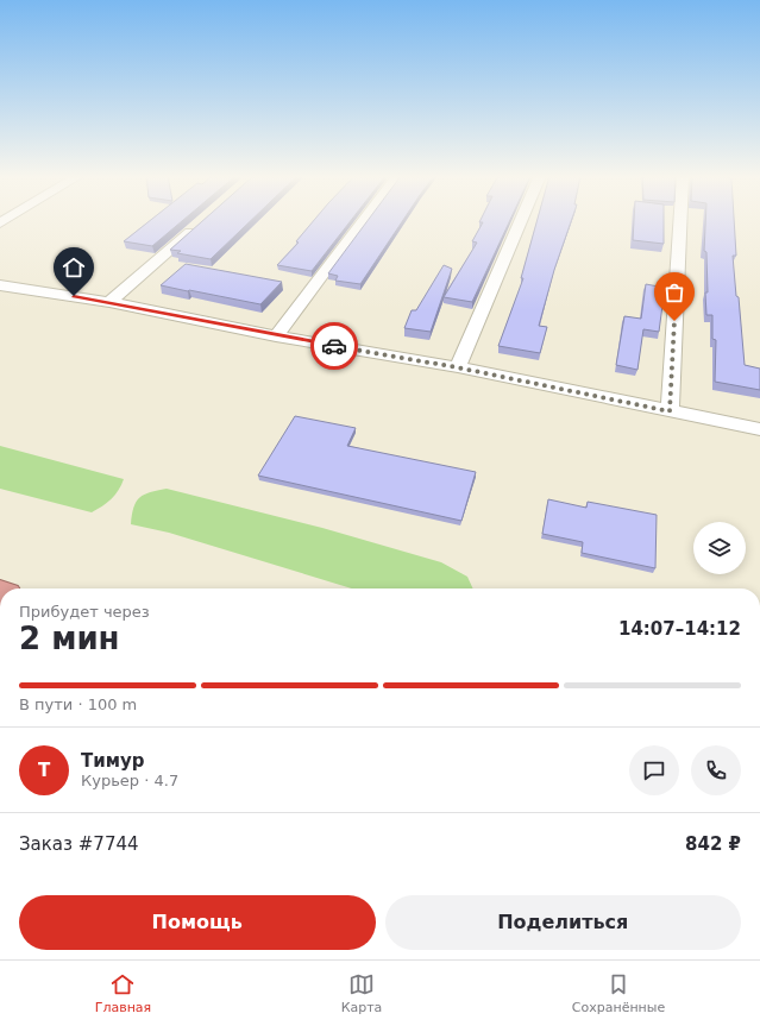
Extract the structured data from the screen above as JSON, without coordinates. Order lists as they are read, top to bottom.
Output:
{
  "page": {
    "heading": ["2 мин", "Прибудет через", "14:07–14:12"],
    "panel": [
      "Тимур",
      "Курьер · 4.7",
      "Заказ #7744",
      "842 ₽"
    ],
    "bar": "В пути · 100 m",
    "round": "Т",
    "buttons": ["Помощь", "Поделиться"],
    "tabs": ["Главная", "Карта", "Сохранённые"]
  }
}
